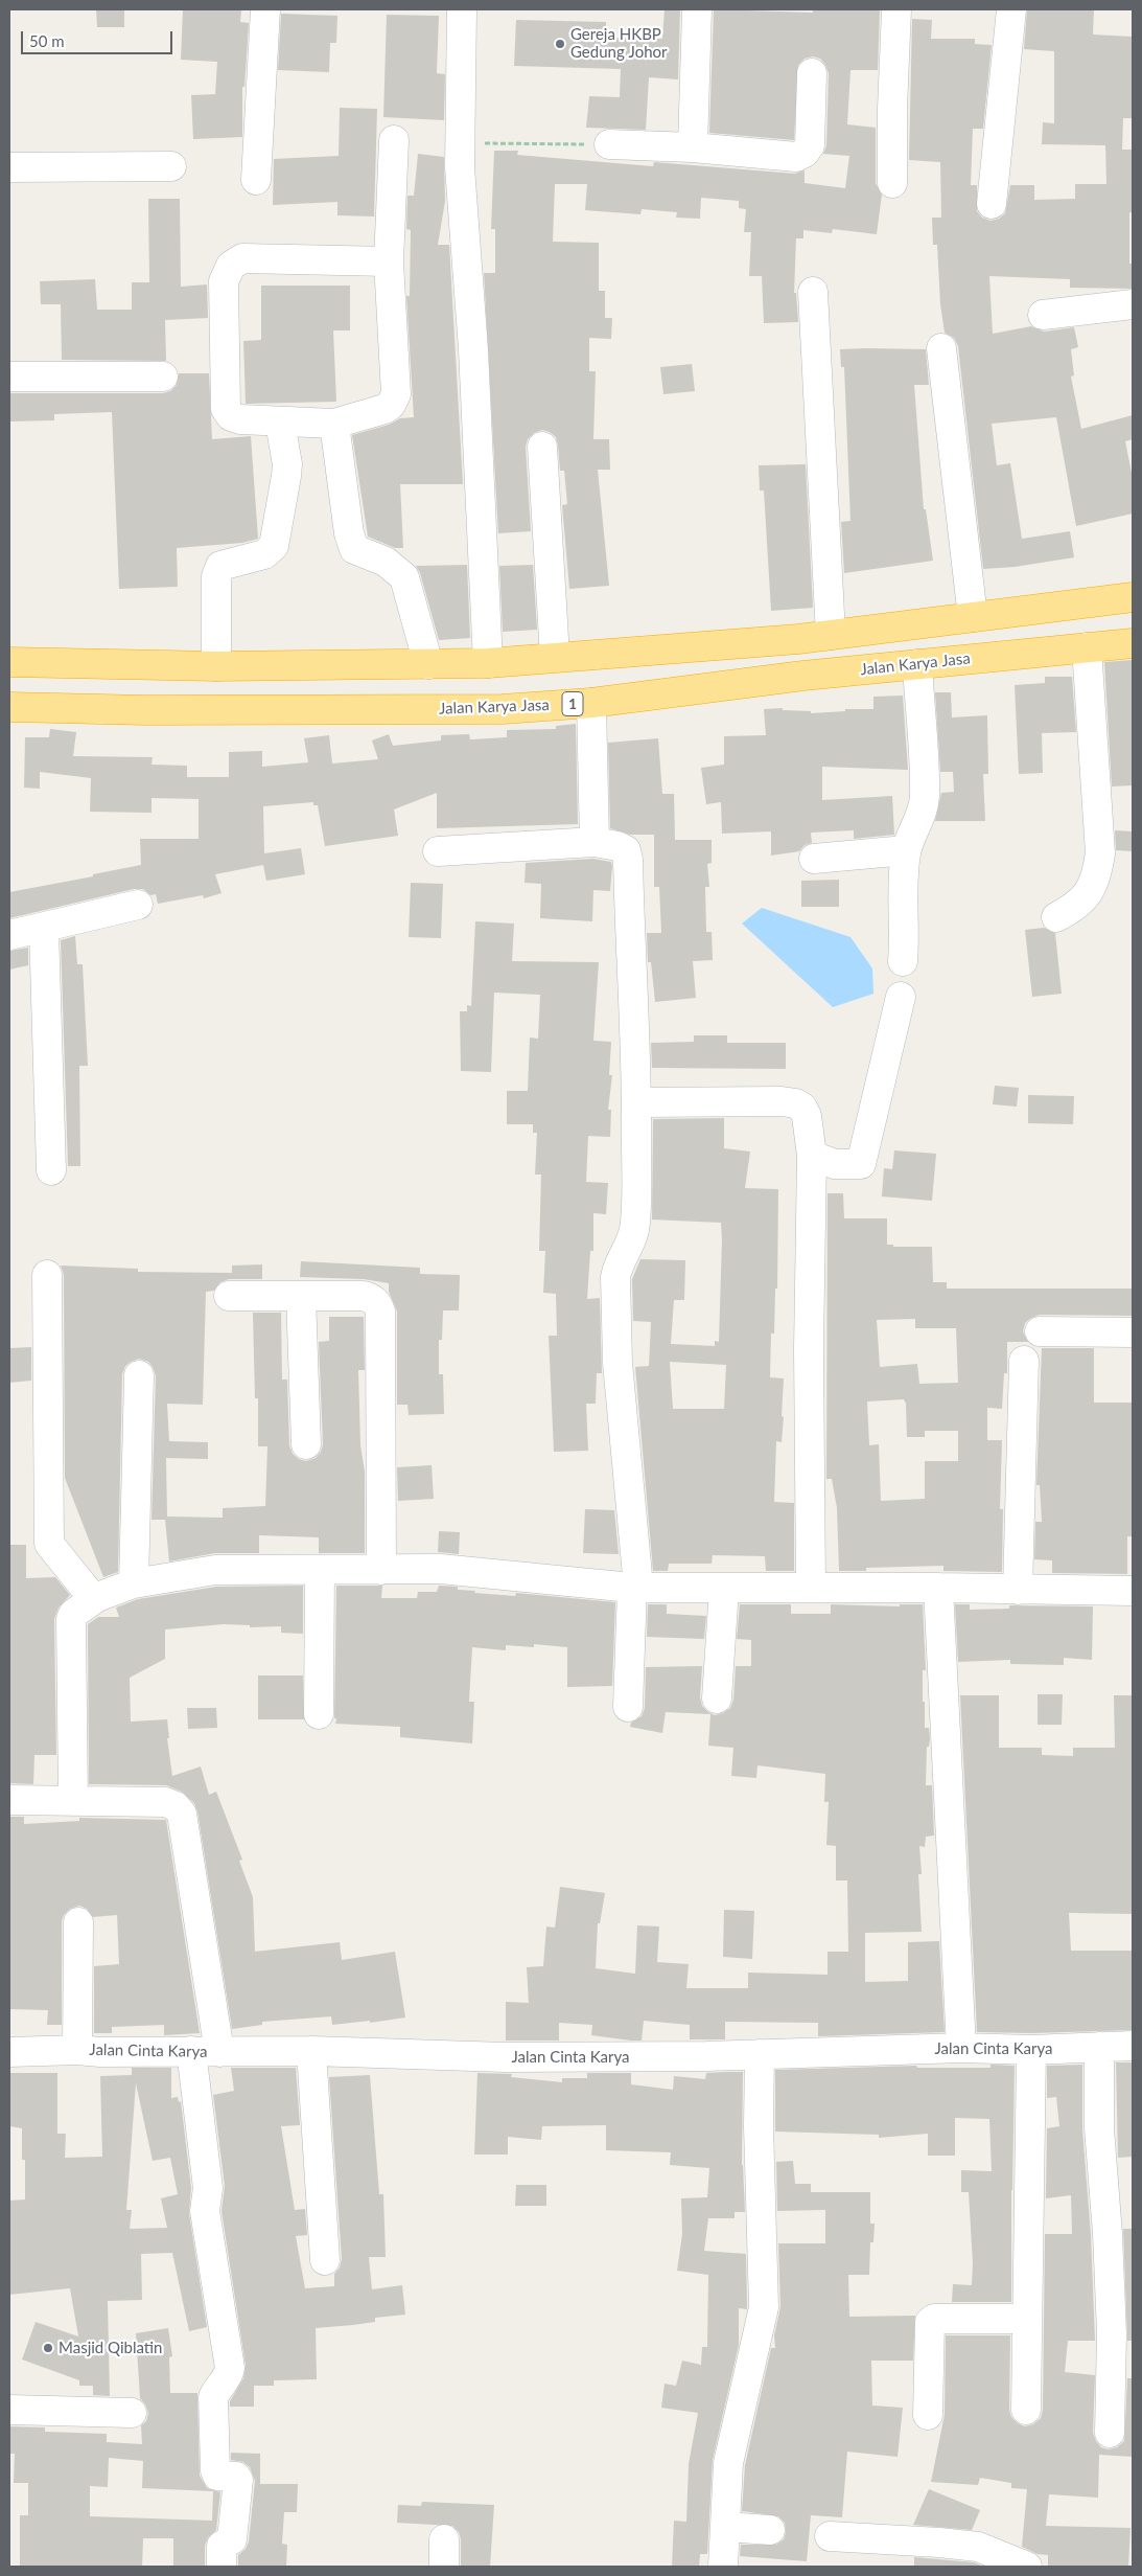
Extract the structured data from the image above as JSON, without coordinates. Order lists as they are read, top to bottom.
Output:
{
  "streets": {
    "highway": ["Jalan Karya Jasa", "1"],
    "street": ["Jalan Cinta Karya"]
  },
  "places": ["Gereja HKBP Gedung Johor", "Masjid Qiblatin"],
  "scale_bar": "50 m"
}
